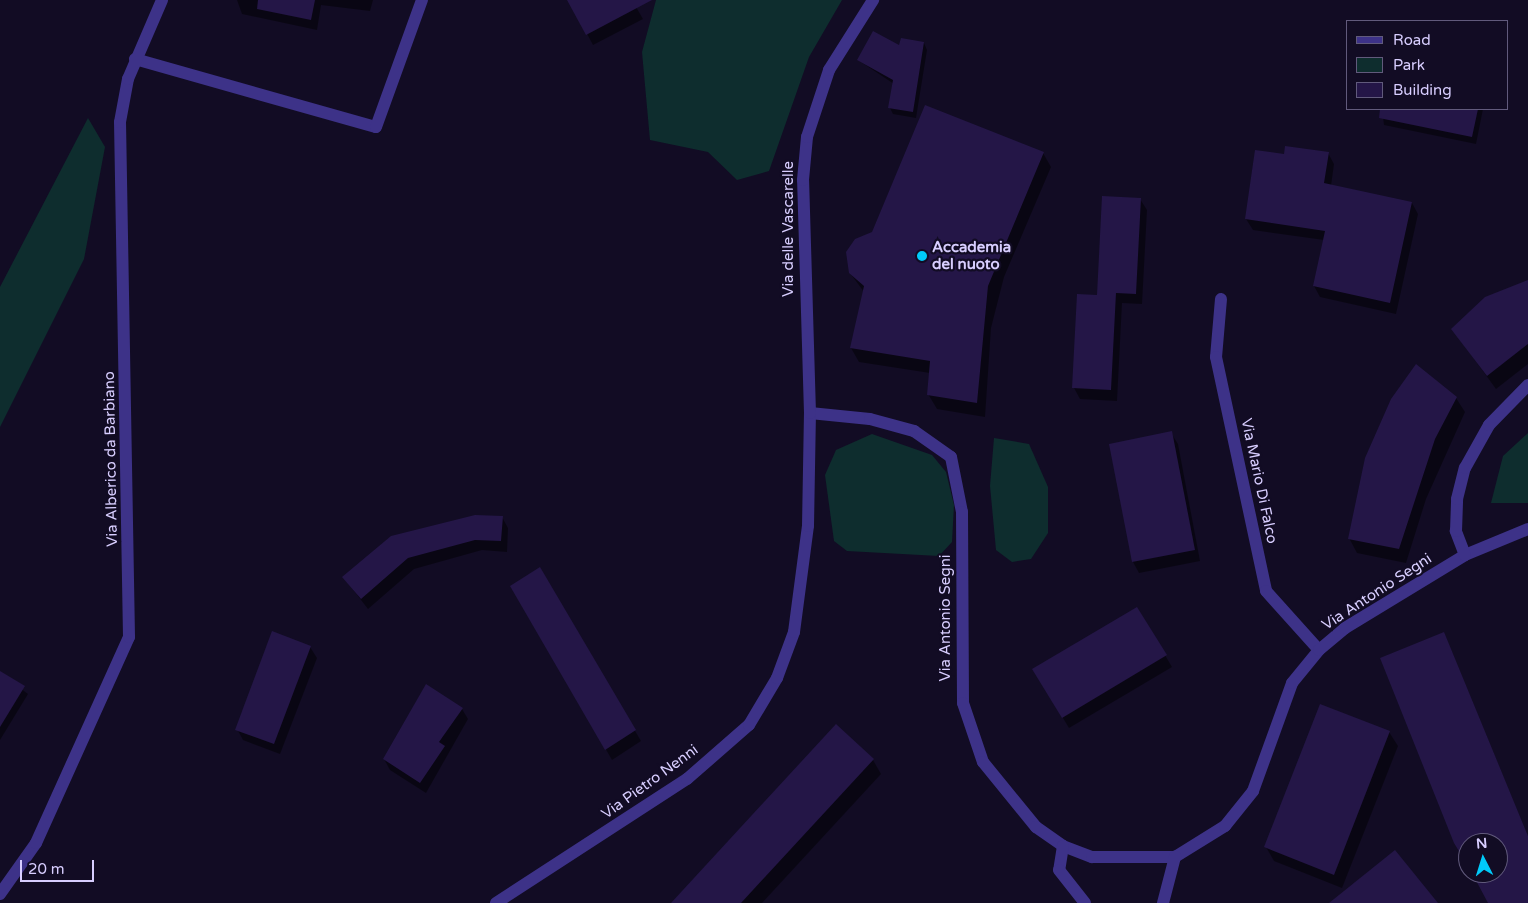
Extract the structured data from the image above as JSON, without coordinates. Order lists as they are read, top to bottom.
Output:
{
  "streets": {
    "street": [
      "Via delle Vascarelle",
      "Via Alberico da Barbiano",
      "Via Mario Di Falco",
      "Via Antonio Segni",
      "Via Pietro Nenni"
    ]
  },
  "crossings": [
    ["Via delle Vascarelle", "Via Antonio Segni"],
    ["Via delle Vascarelle", "Via Pietro Nenni"],
    ["Via Mario Di Falco", "Via Antonio Segni"],
    ["Via Antonio Segni", "Via Pietro Nenni"]
  ],
  "places": ["Accademia del nuoto"],
  "legend": ["Road", "Park", "Building"],
  "scale_bar": "20 m",
  "north": "top"
}
